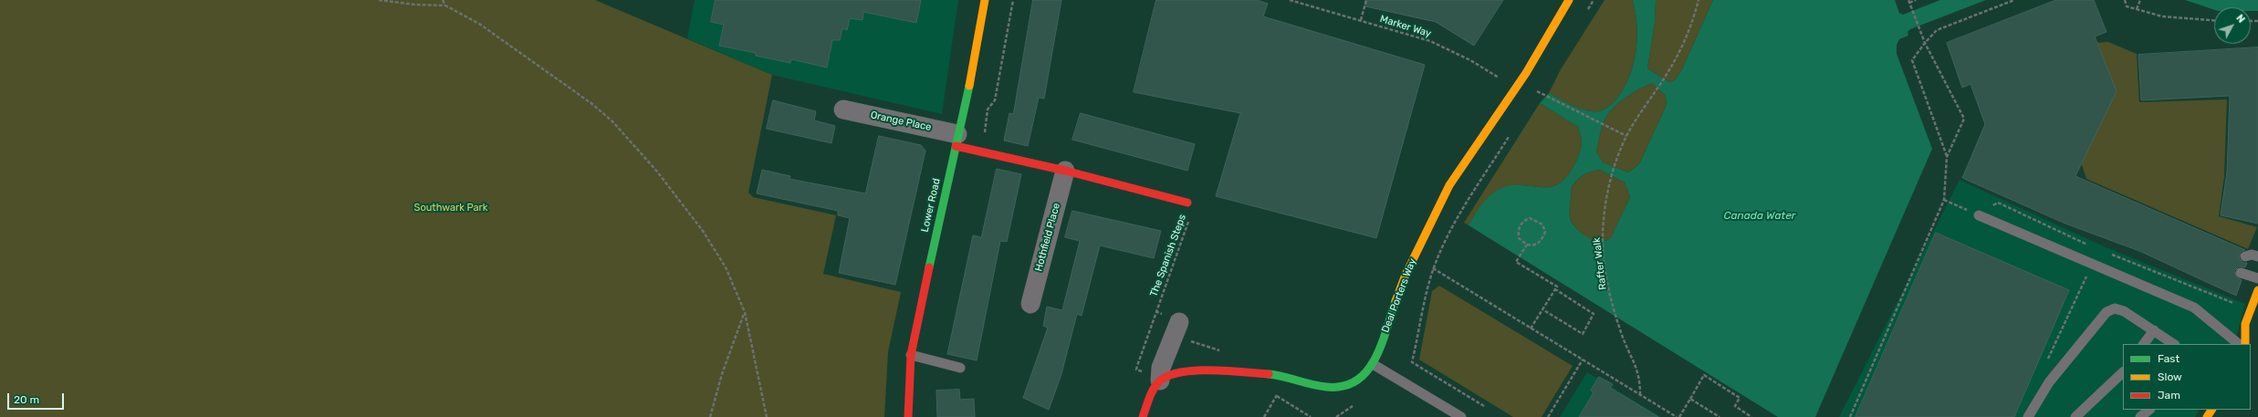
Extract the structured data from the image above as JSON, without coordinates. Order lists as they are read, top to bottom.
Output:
{
  "streets": {
    "street": [
      "Orange Place",
      "Lower Road",
      "Hothfield Place",
      "Deal Porters Way"
    ],
    "path": ["Marker Way", "The Spanish Steps", "Rafter Walk"]
  },
  "crossings": [
    ["Orange Place", "Lower Road"]
  ],
  "water": ["Canada Water"],
  "parks": ["Southwark Park"],
  "legend": ["Fast", "Slow", "Jam"],
  "scale_bar": "20 m",
  "north": "top right"
}
